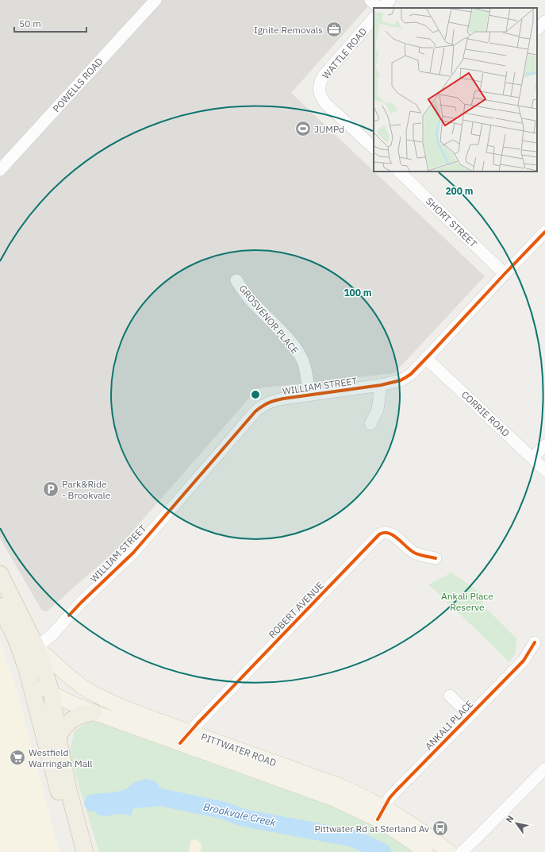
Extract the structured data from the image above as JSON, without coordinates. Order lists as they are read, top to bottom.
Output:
{
  "streets": {
    "highway": ["PITTWATER ROAD"],
    "street": [
      "WATTLE ROAD",
      "POWELLS ROAD",
      "SHORT STREET",
      "GROSVENOR PLACE",
      "WILLIAM STREET",
      "CORRIE ROAD",
      "ROBERT AVENUE",
      "ANKALI PLACE"
    ]
  },
  "crossings": [
    ["SHORT STREET", "WILLIAM STREET"],
    ["GROSVENOR PLACE", "WILLIAM STREET"],
    ["WILLIAM STREET", "CORRIE ROAD"],
    ["WILLIAM STREET", "PITTWATER ROAD"],
    ["ROBERT AVENUE", "PITTWATER ROAD"],
    ["ANKALI PLACE", "PITTWATER ROAD"]
  ],
  "water": ["Brookvale Creek"],
  "parks": ["Ankali Place Reserve"],
  "places": {
    "office": ["Ignite Removals"],
    "sports": ["JUMPd"],
    "parking": ["Park&Ride - Brookvale"],
    "supermarket": ["Westfield Warringah Mall"],
    "bus stop": ["Pittwater Rd at Sterland Av"]
  },
  "scale_bar": "50 m",
  "north": "top left",
  "rings": ["200 m", "100 m"]
}
